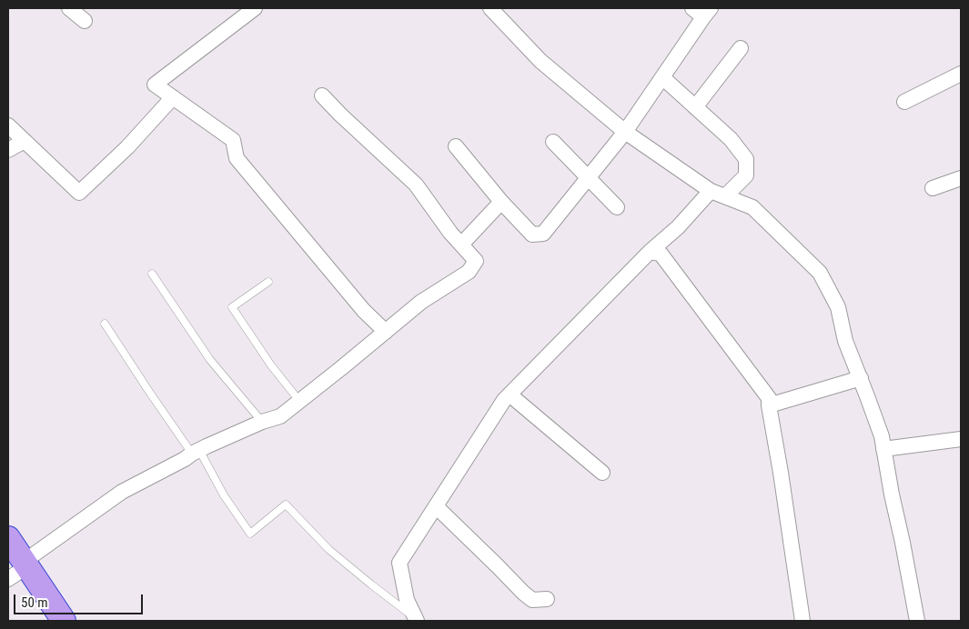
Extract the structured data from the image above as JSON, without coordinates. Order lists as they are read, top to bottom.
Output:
{
  "scale_bar": "50 m"
}
